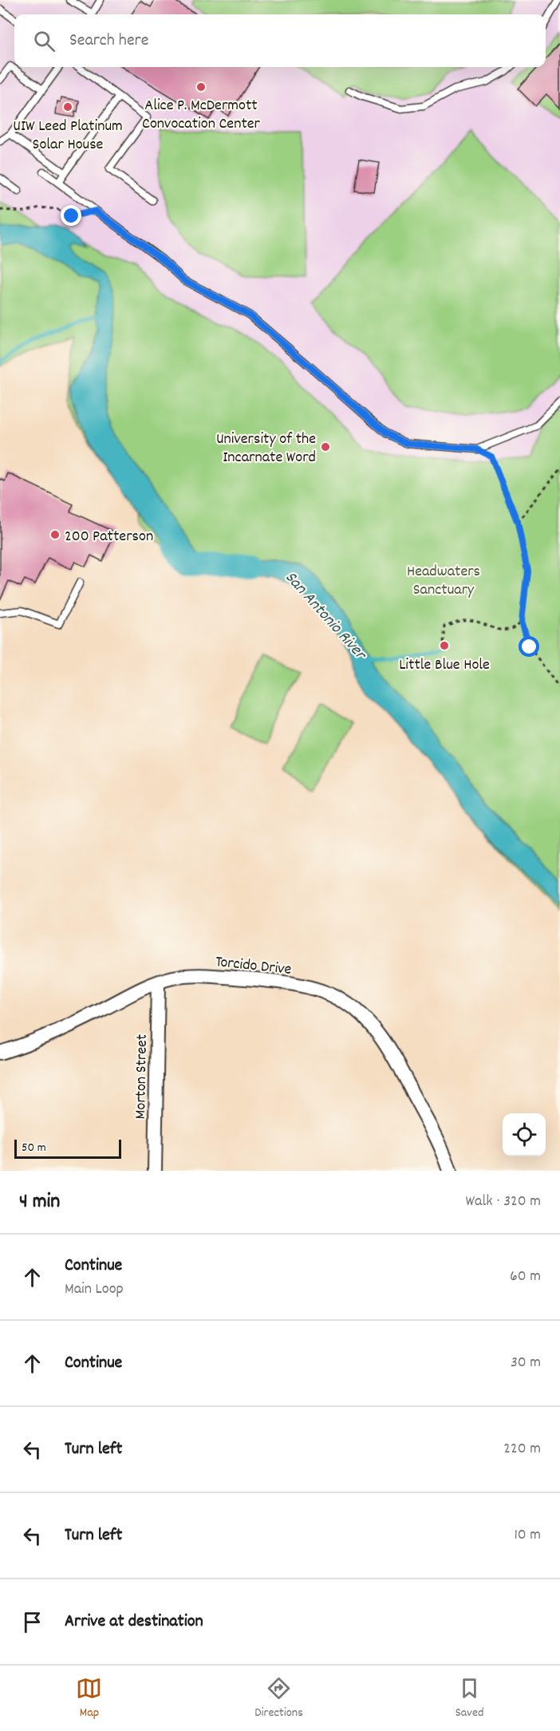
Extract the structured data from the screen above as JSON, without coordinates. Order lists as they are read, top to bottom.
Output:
{
  "streets": {
    "street": ["Torcido Drive", "Morton Street"]
  },
  "crossings": [
    ["Torcido Drive", "Morton Street"]
  ],
  "water": ["San Antonio River"],
  "parks": ["Headwaters Sanctuary"],
  "places": [
    "Alice P. McDermott Convocation Center",
    "UIW Leed Platinum Solar House",
    "University of the Incarnate Word",
    "200 Patterson",
    "Little Blue Hole"
  ],
  "scale_bar": "50 m",
  "page": {
    "search": "Search here",
    "scale": "50 m",
    "heading": ["4 min", "Walk · 320 m"],
    "list": [
      ["Continue", "Main Loop", "60 m"],
      ["Continue", "30 m"],
      ["Turn left", "220 m"],
      ["Turn left", "10 m"],
      "Arrive at destination"
    ],
    "nav": ["Map", "Directions", "Saved"]
  }
}
